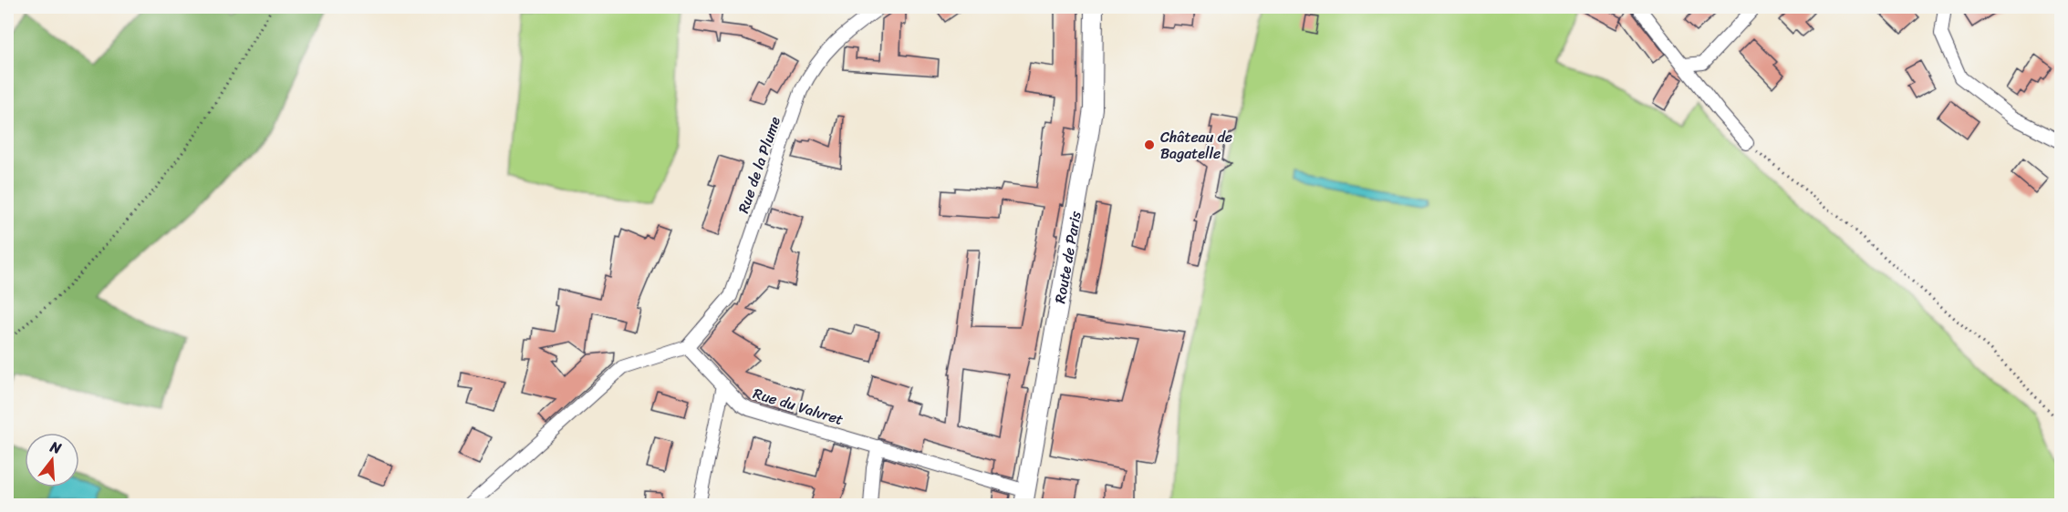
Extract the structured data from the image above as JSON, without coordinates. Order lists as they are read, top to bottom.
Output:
{
  "streets": {
    "main road": ["Route de Paris"],
    "street": ["Rue de la Plume", "Rue du Valvret"]
  },
  "crossings": [
    ["Rue de la Plume", "Rue du Valvret"],
    ["Route de Paris", "Rue du Valvret"]
  ],
  "places": ["Château de Bagatelle"],
  "north": "top"
}
